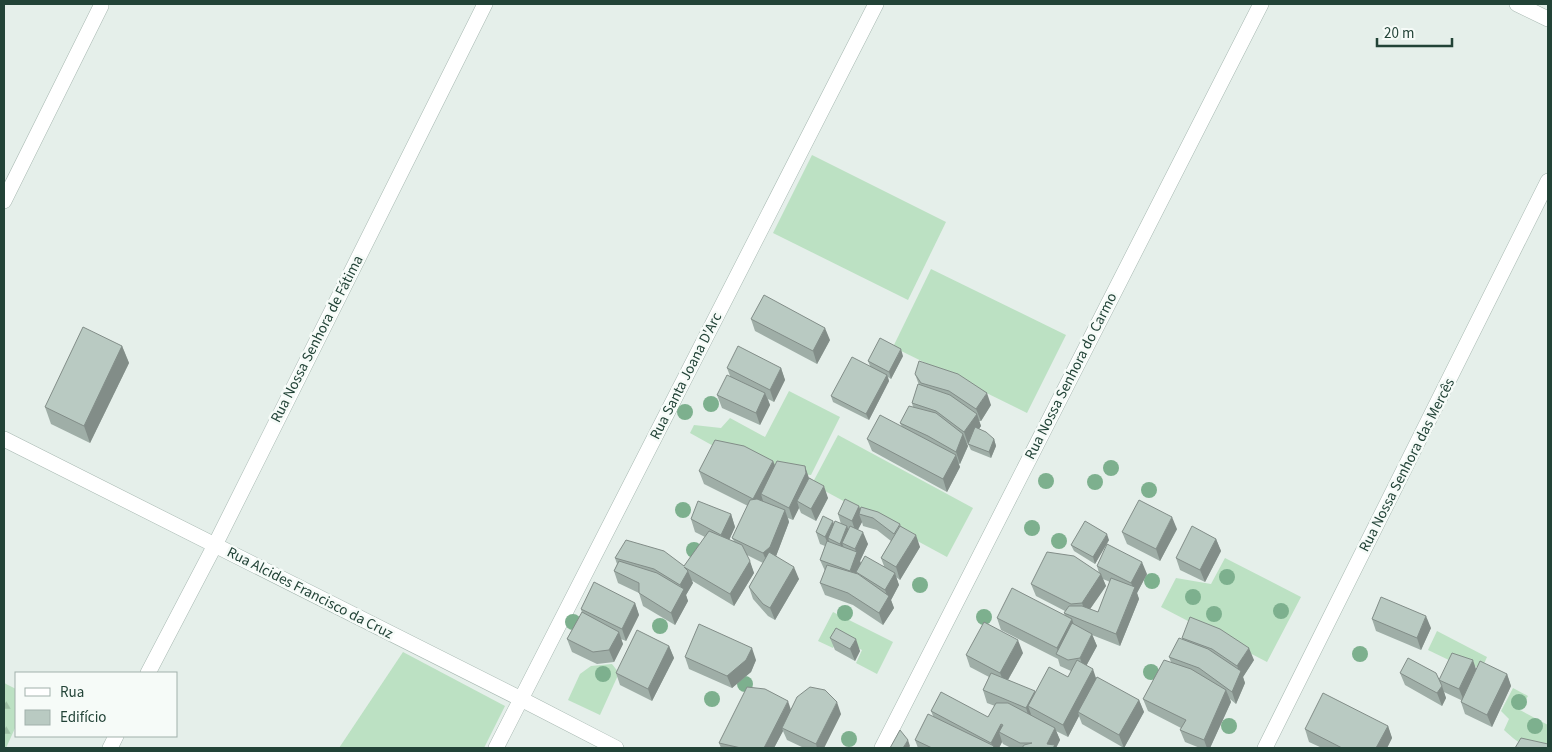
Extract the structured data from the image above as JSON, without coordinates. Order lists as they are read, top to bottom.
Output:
{
  "streets": {
    "street": [
      "Rua Nossa Senhora de Fátima",
      "Rua Santa Joana D'Arc",
      "Rua Nossa Senhora do Carmo",
      "Rua Nossa Senhora das Mercês",
      "Rua Alcides Francisco da Cruz"
    ]
  },
  "crossings": [
    ["Rua Nossa Senhora de Fátima", "Rua Alcides Francisco da Cruz"],
    ["Rua Santa Joana D'Arc", "Rua Alcides Francisco da Cruz"]
  ],
  "legend": ["Rua", "Edifício"],
  "scale_bar": "20 m"
}
